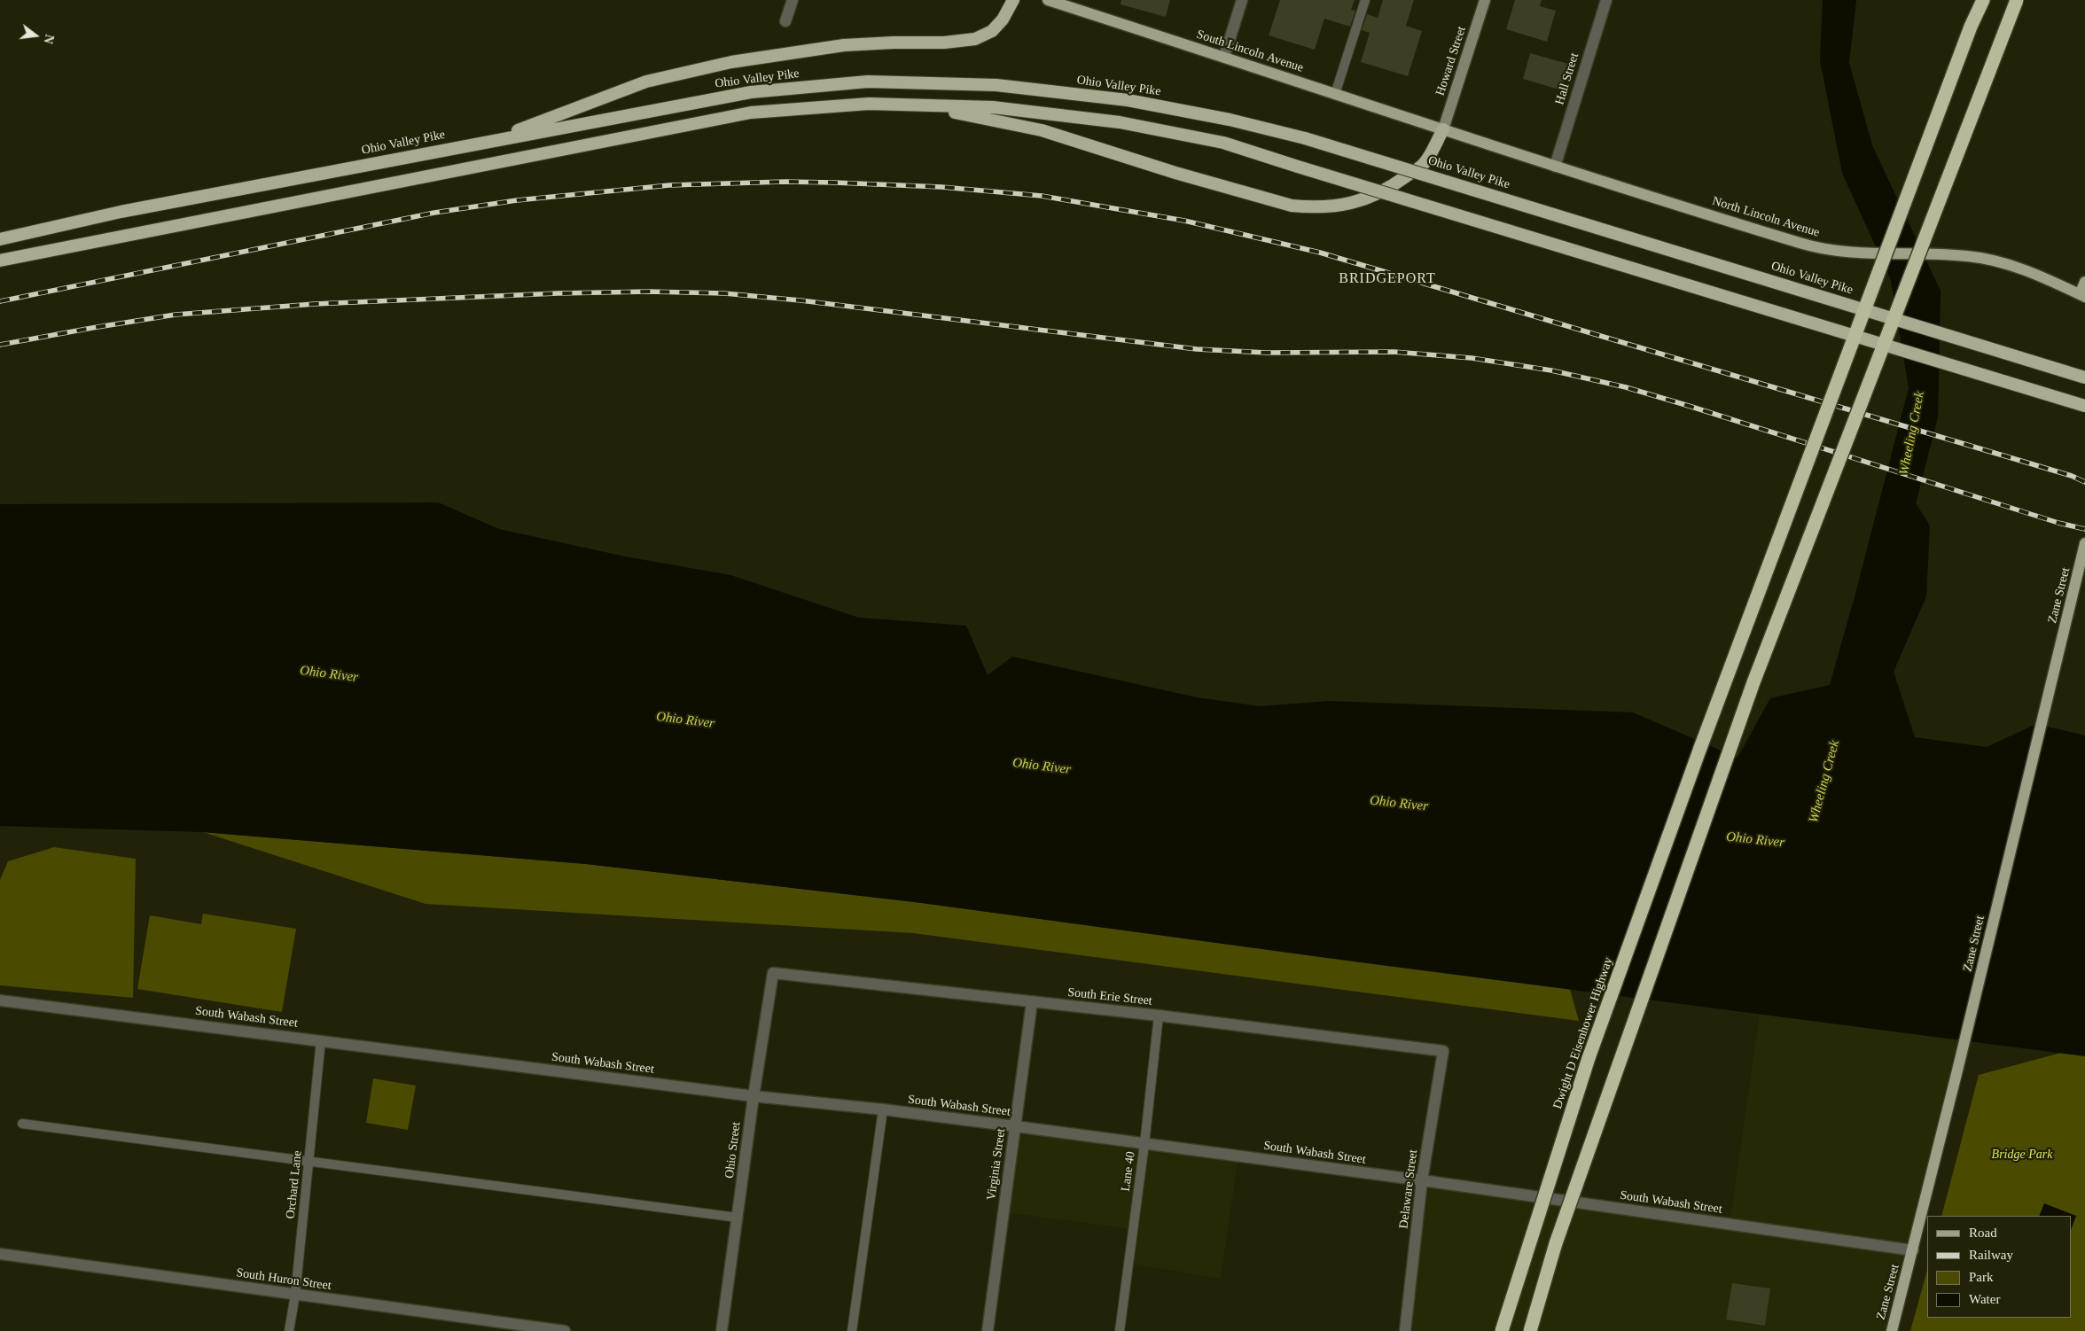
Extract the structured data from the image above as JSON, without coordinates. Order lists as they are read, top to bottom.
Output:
{
  "streets": {
    "highway": ["Ohio Valley Pike", "Dwight D Eisenhower Highway"],
    "main road": [
      "South Lincoln Avenue",
      "Howard Street",
      "North Lincoln Avenue",
      "Zane Street"
    ],
    "street": [
      "Hall Street",
      "South Erie Street",
      "South Wabash Street",
      "Ohio Street",
      "Virginia Street",
      "Delaware Street",
      "South Huron Street"
    ],
    "lane": ["Lane 40", "Orchard Lane"]
  },
  "crossings": [
    ["South Lincoln Avenue", "Howard Street"],
    ["South Lincoln Avenue", "North Lincoln Avenue"],
    ["Howard Street", "North Lincoln Avenue"],
    ["Hall Street", "North Lincoln Avenue"],
    ["Zane Street", "South Wabash Street"],
    ["South Erie Street", "Ohio Street"],
    ["South Erie Street", "Virginia Street"],
    ["South Erie Street", "Lane 40"],
    ["South Erie Street", "Delaware Street"],
    ["South Wabash Street", "Ohio Street"],
    ["South Wabash Street", "Virginia Street"],
    ["South Wabash Street", "Lane 40"],
    ["South Wabash Street", "Orchard Lane"],
    ["South Wabash Street", "Delaware Street"],
    ["Orchard Lane", "South Huron Street"]
  ],
  "districts": ["BRIDGEPORT"],
  "water": ["Wheeling Creek", "Ohio River"],
  "parks": ["Bridge Park"],
  "legend": [
    "Road",
    "Railway",
    "Park",
    "Water"
  ],
  "north": "right"
}
